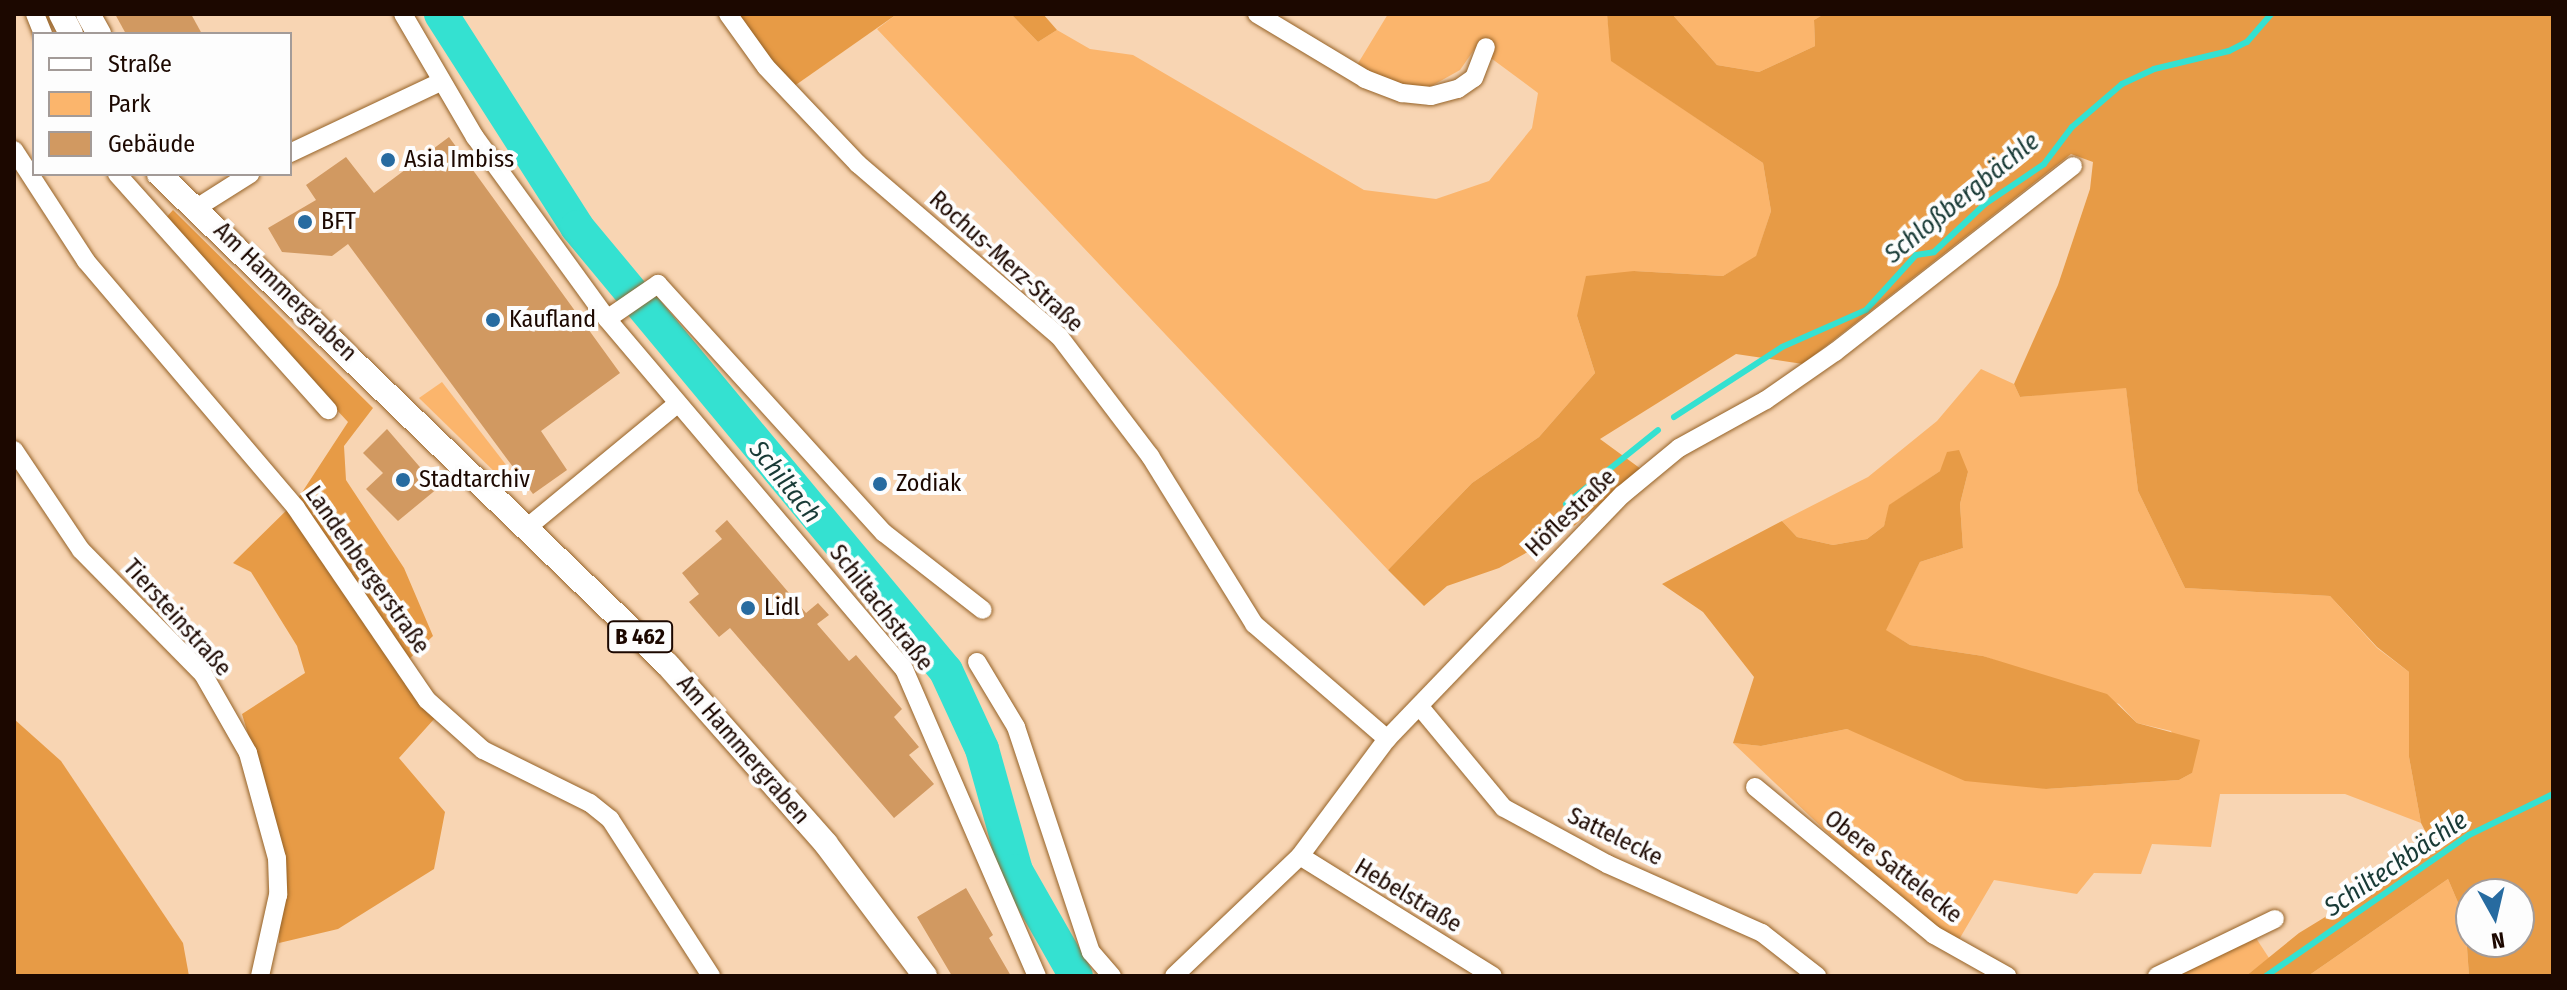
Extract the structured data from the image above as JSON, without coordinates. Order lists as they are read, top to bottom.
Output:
{
  "streets": {
    "main road": ["Am Hammergraben", "B 462"],
    "street": [
      "Rochus-Merz-Straße",
      "Höflestraße",
      "Landenbergerstraße",
      "Schiltachstraße",
      "Tiersteinstraße",
      "Sattelecke",
      "Obere Sattelecke",
      "Hebelstraße"
    ]
  },
  "crossings": [
    ["Rochus-Merz-Straße", "Höflestraße"],
    ["Am Hammergraben", "B 462"],
    ["Höflestraße", "Sattelecke"],
    ["Höflestraße", "Hebelstraße"]
  ],
  "water": ["Schloßbergbächle", "Schiltach", "Schilteckbächle"],
  "places": [
    "Asia Imbiss",
    "BFT",
    "Kaufland",
    "Stadtarchiv",
    "Zodiak",
    "Lidl"
  ],
  "legend": ["Straße", "Park", "Gebäude"],
  "north": "bottom"
}
